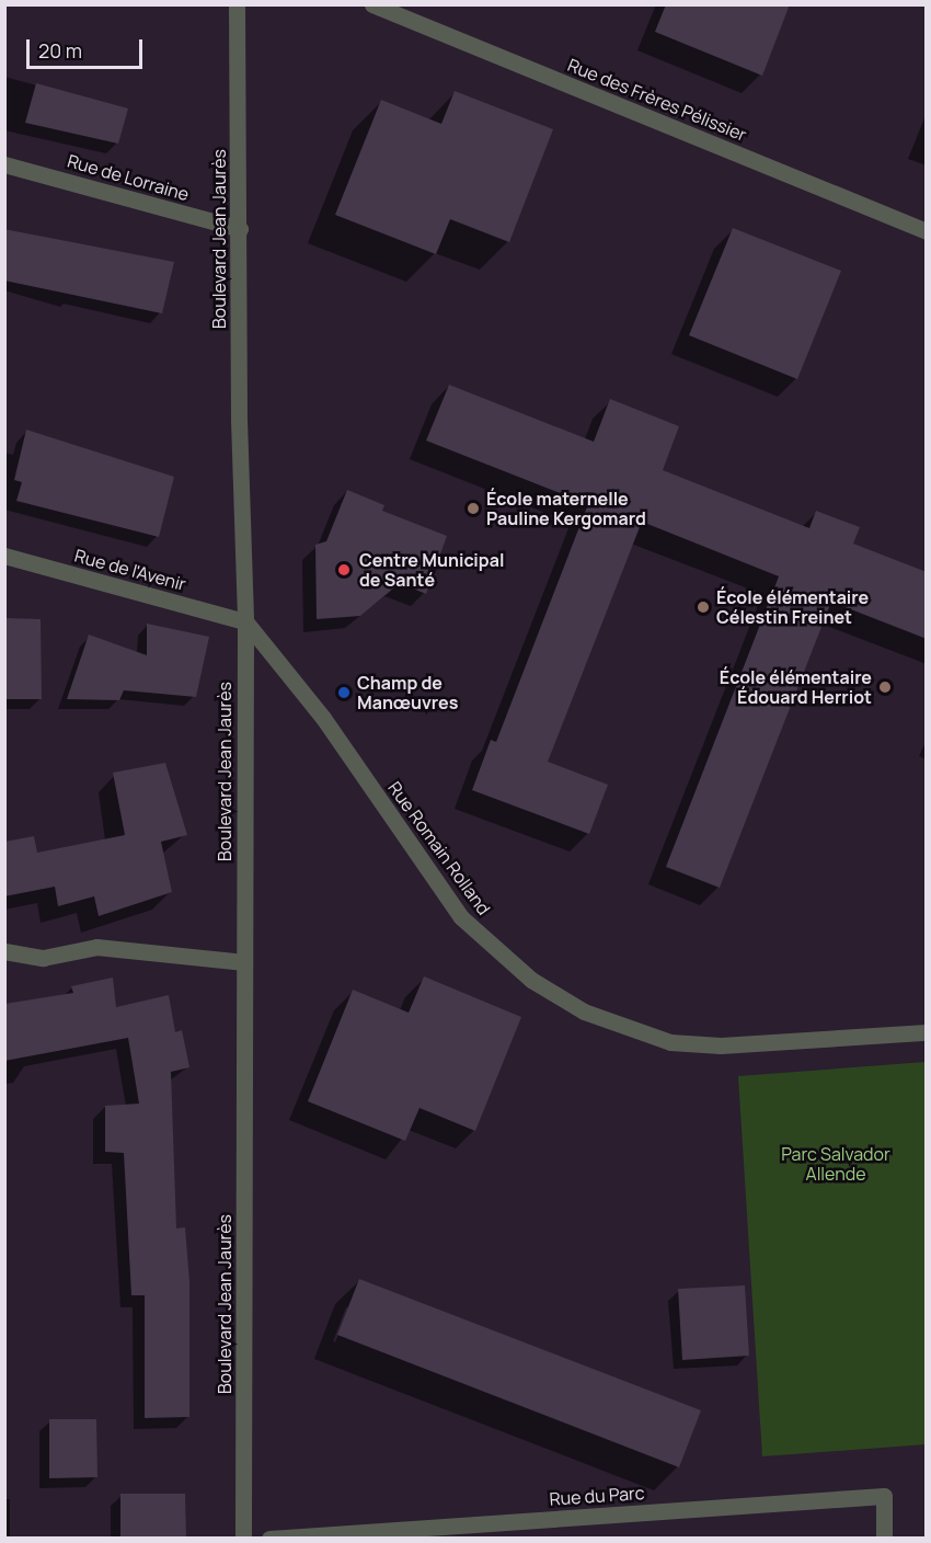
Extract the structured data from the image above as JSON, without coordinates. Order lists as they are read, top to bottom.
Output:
{
  "streets": {
    "street": [
      "Rue des Frères Pélissier",
      "Rue de Lorraine",
      "Boulevard Jean Jaurès",
      "Rue de l'Avenir",
      "Rue Romain Rolland",
      "Rue du Parc"
    ]
  },
  "crossings": [
    ["Rue de Lorraine", "Boulevard Jean Jaurès"],
    ["Boulevard Jean Jaurès", "Rue de l'Avenir"],
    ["Boulevard Jean Jaurès", "Rue Romain Rolland"],
    ["Rue de l'Avenir", "Rue Romain Rolland"]
  ],
  "parks": ["Parc Salvador Allende"],
  "places": [
    "École maternelle Pauline Kergomard",
    "Centre Municipal de Santé",
    "École élémentaire Célestin Freinet",
    "École élémentaire Édouard Herriot",
    "Champ de Manœuvres"
  ],
  "scale_bar": "20 m"
}
